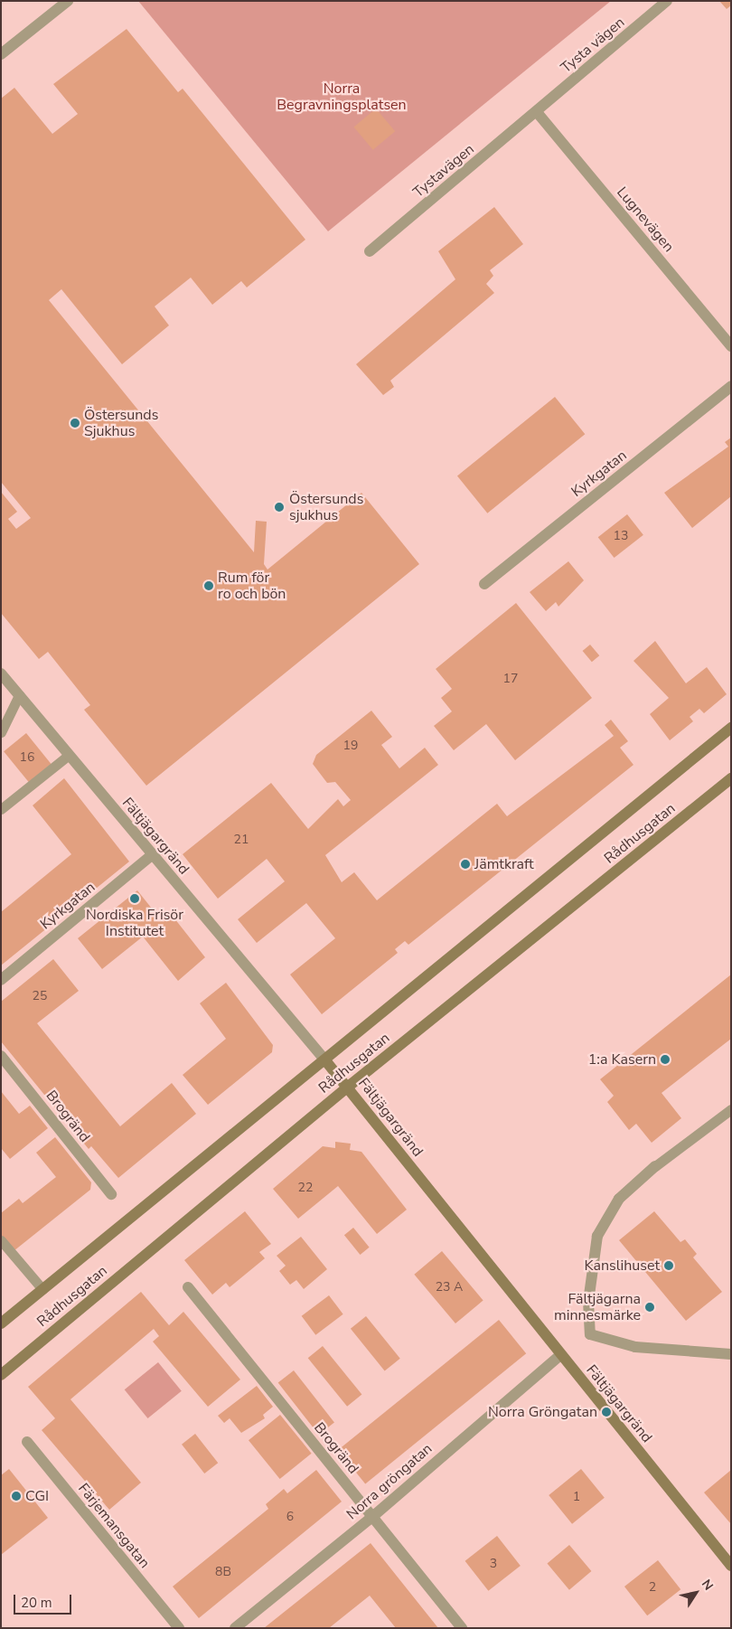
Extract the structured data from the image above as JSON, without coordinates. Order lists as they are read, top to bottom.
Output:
{
  "streets": {
    "main road": ["Rådhusgatan", "Fältjägargränd"],
    "street": [
      "Tysta vägen",
      "Tystavägen",
      "Lugnevägen",
      "Kyrkgatan",
      "Brogränd",
      "Norra gröngatan",
      "Färjemansgatan"
    ]
  },
  "crossings": [
    ["Tysta vägen", "Tystavägen"],
    ["Tysta vägen", "Lugnevägen"],
    ["Tystavägen", "Lugnevägen"],
    ["Kyrkgatan", "Fältjägargränd"],
    ["Rådhusgatan", "Fältjägargränd"],
    ["Fältjägargränd", "Norra gröngatan"],
    ["Brogränd", "Norra gröngatan"]
  ],
  "parks": ["Norra Begravningsplatsen"],
  "places": [
    "Östersunds Sjukhus",
    "Östersunds sjukhus",
    "Rum för ro och bön",
    "Jämtkraft",
    "Nordiska Frisör Institutet",
    "1:a Kasern",
    "Kanslihuset",
    "Fältjägarna minnesmärke",
    "Norra Gröngatan",
    "CGI"
  ],
  "house_numbers": [
    "13",
    "17",
    "19",
    "16",
    "21",
    "25",
    "22",
    "23 A",
    "1",
    "6",
    "3",
    "8B",
    "2"
  ],
  "scale_bar": "20 m",
  "north": "top right"
}
